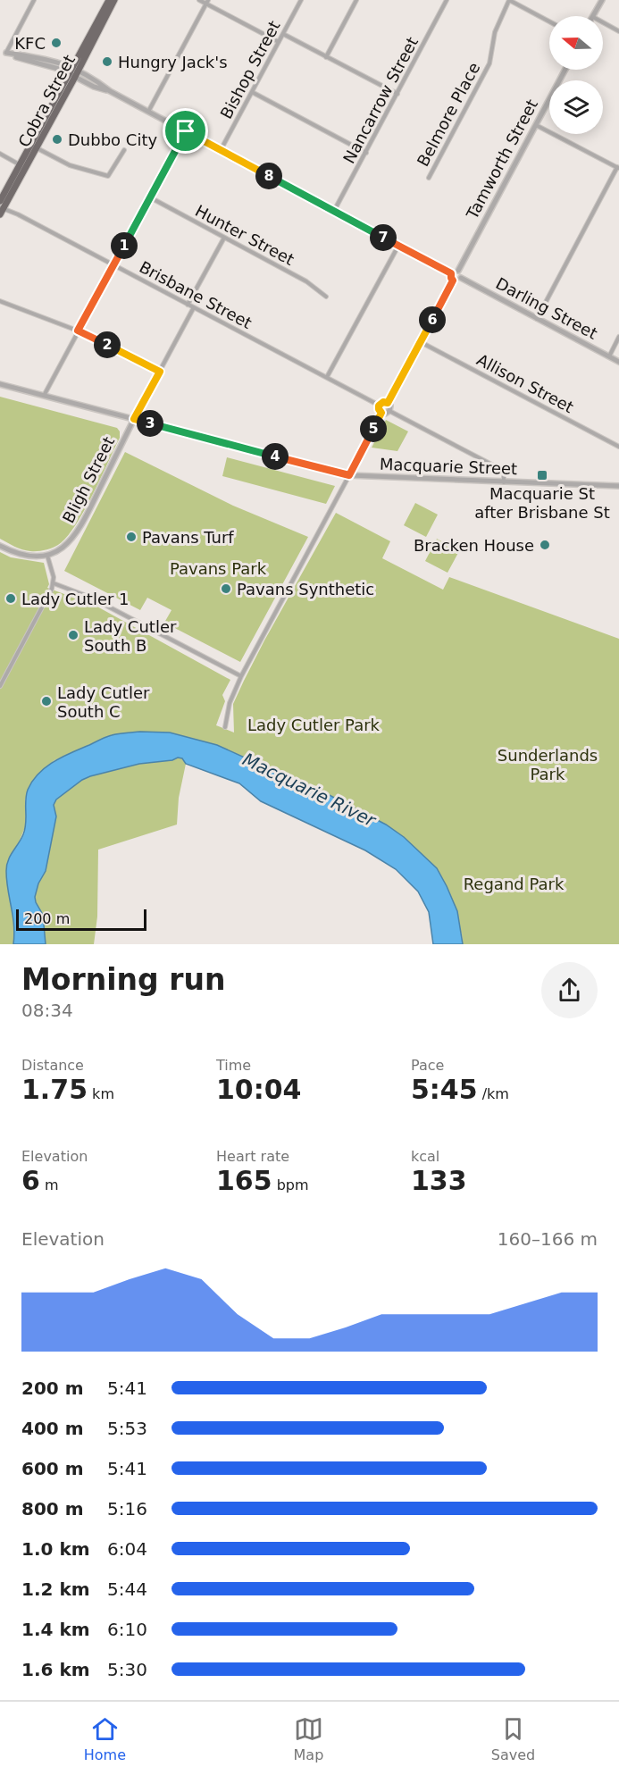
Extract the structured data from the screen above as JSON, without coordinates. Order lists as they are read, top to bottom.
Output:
{
  "streets": {
    "highway": ["Cobra Street"],
    "street": [
      "Bishop Street",
      "Nancarrow Street",
      "Belmore Place",
      "Tamworth Street",
      "Hunter Street",
      "Brisbane Street",
      "Darling Street",
      "Allison Street",
      "Macquarie Street",
      "Bligh Street"
    ]
  },
  "crossings": [
    ["Cobra Street", "Brisbane Street"],
    ["Tamworth Street", "Darling Street"],
    ["Macquarie Street", "Bligh Street"]
  ],
  "water": ["Macquarie River"],
  "parks": [
    "Pavans Park",
    "Lady Cutler Park",
    "Sunderlands Park",
    "Regand Park"
  ],
  "places": {
    "other": [
      "KFC",
      "Hungry Jack's",
      "Dubbo City",
      "Pavans Turf",
      "Bracken House",
      "Pavans Synthetic",
      "Lady Cutler 1",
      "Lady Cutler South B",
      "Lady Cutler South C"
    ],
    "transit": ["Macquarie St after Brisbane St"]
  },
  "scale_bar": "200 m",
  "north": "left",
  "page": {
    "pins": [
      "8",
      "7",
      "1",
      "6",
      "2",
      "3",
      "5",
      "4"
    ],
    "scale": "200 m",
    "heading": ["Morning run", "08:34"],
    "stats": [
      ["Distance", "1.75 km"],
      ["Time", "10:04"],
      ["Pace", "5:45 /km"],
      ["Elevation", "6 m"],
      ["Heart rate", "165 bpm"],
      ["kcal", "133"]
    ],
    "chart": ["Elevation", "160–166 m"],
    "list": [
      {
        "name": "200 m",
        "note": "5:41"
      },
      {
        "name": "400 m",
        "note": "5:53"
      },
      {
        "name": "600 m",
        "note": "5:41"
      },
      {
        "name": "800 m",
        "note": "5:16"
      },
      {
        "name": "1.0 km",
        "note": "6:04"
      },
      {
        "name": "1.2 km",
        "note": "5:44"
      },
      {
        "name": "1.4 km",
        "note": "6:10"
      },
      {
        "name": "1.6 km",
        "note": "5:30"
      }
    ],
    "tabs": ["Home", "Map", "Saved"]
  }
}
